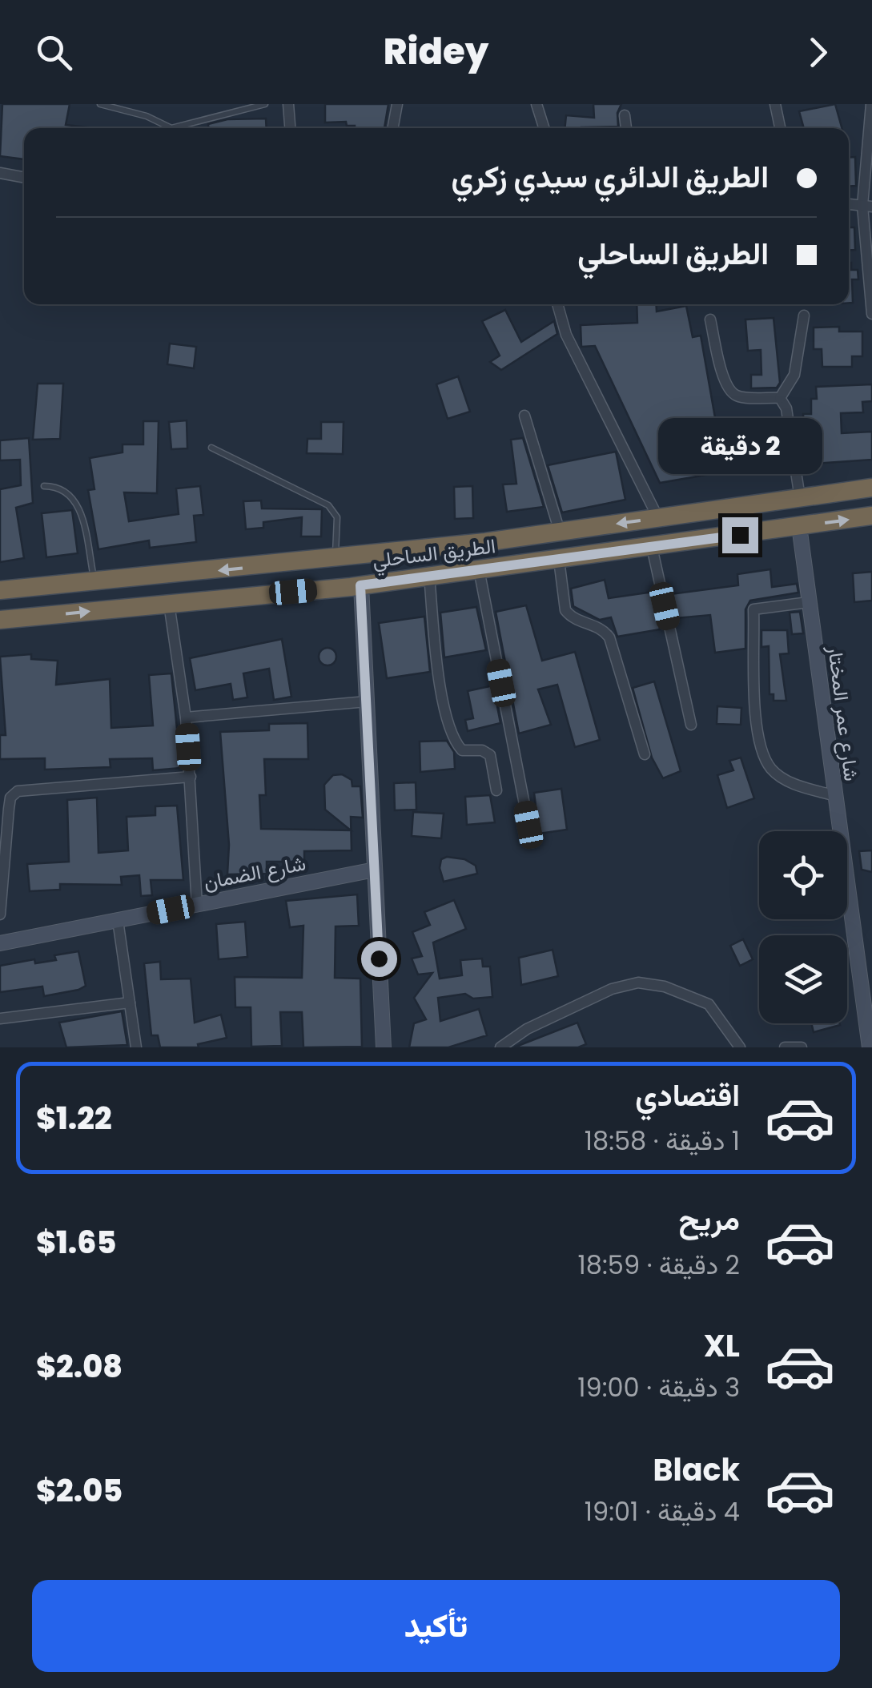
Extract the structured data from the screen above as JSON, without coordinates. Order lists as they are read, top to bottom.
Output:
{
  "streets": {
    "highway": ["الطريق الساحلي"],
    "street": ["شارع عمر المختار", "شارع الضمان"]
  },
  "crossings": [
    ["الطريق الساحلي", "شارع عمر المختار"]
  ],
  "page": {
    "header": "Ridey",
    "banner": ["الطريق الدائري سيدي زكري", "الطريق الساحلي"],
    "bubble": "2 دقيقة",
    "list": [
      {
        "name": "اقتصادي",
        "note": "1 دقيقة · 18:58",
        "value": "$1.22"
      },
      {
        "name": "مريح",
        "note": "2 دقيقة · 18:59",
        "value": "$1.65"
      },
      {
        "name": "XL",
        "note": "3 دقيقة · 19:00",
        "value": "$2.08"
      },
      {
        "name": "Black",
        "note": "4 دقيقة · 19:01",
        "value": "$2.05"
      }
    ],
    "buttons": "تأكيد"
  }
}
